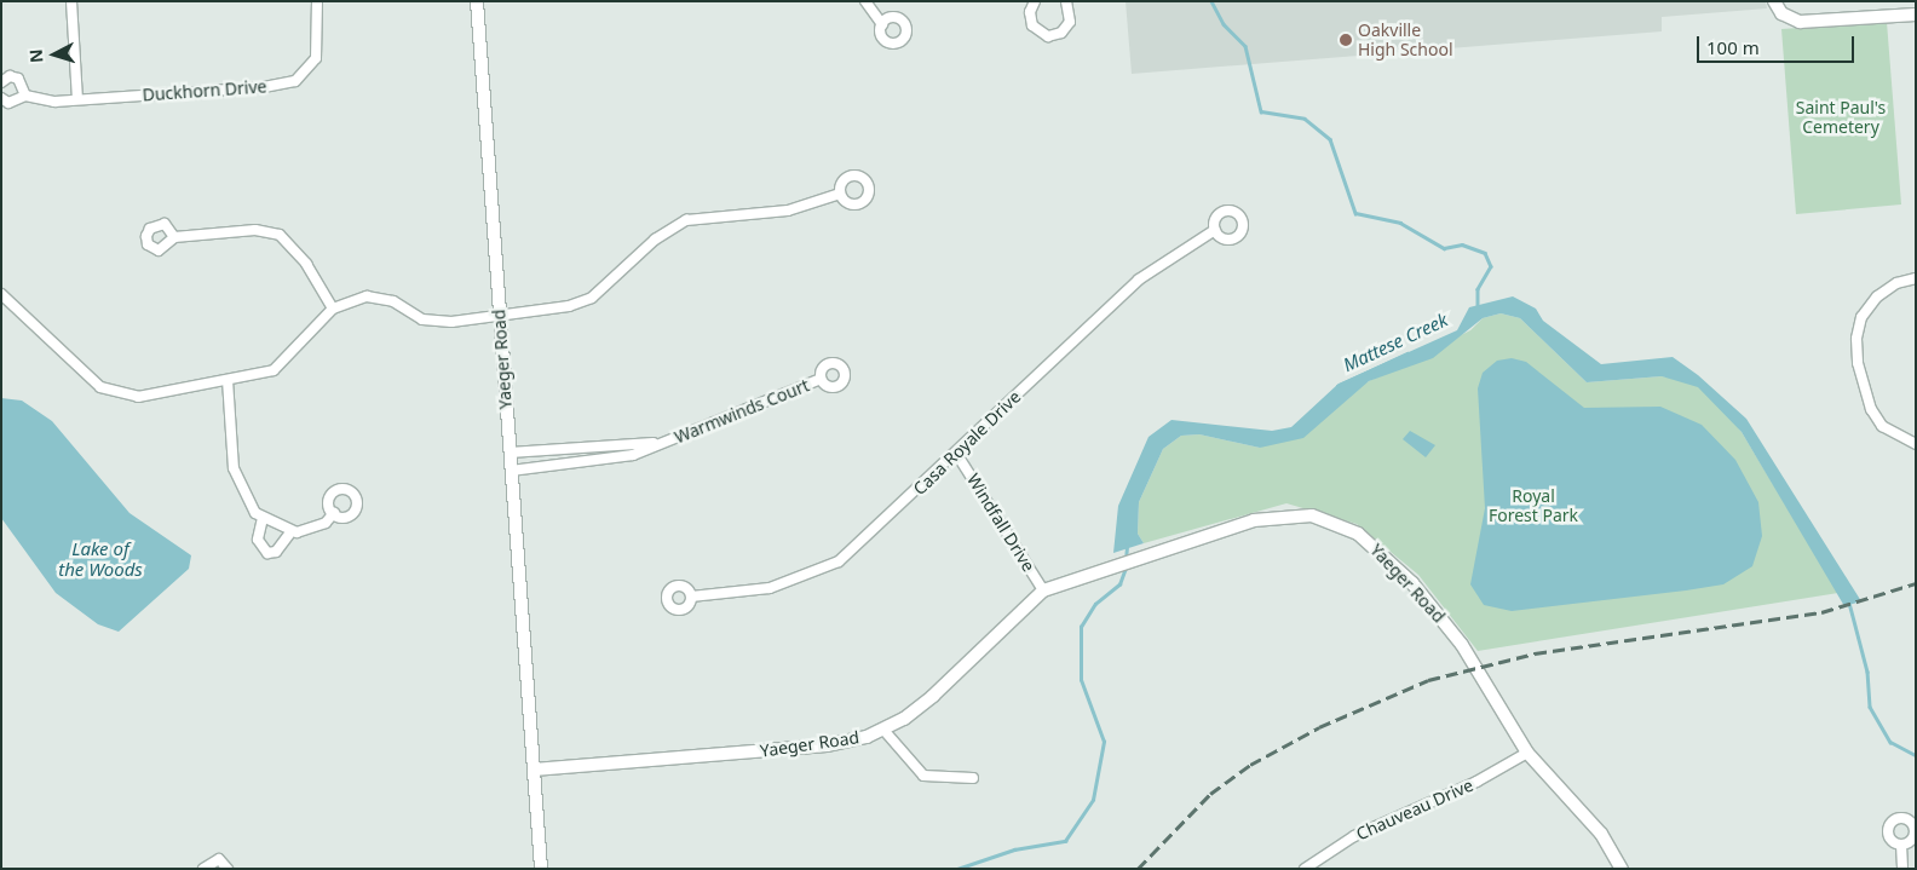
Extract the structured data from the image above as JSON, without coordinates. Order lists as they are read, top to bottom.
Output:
{
  "streets": {
    "street": [
      "Duckhorn Drive",
      "Yaeger Road",
      "Warmwinds Court",
      "Casa Royale Drive",
      "Windfall Drive",
      "Chauveau Drive"
    ]
  },
  "crossings": [
    ["Yaeger Road", "Warmwinds Court"],
    ["Yaeger Road", "Windfall Drive"],
    ["Yaeger Road", "Chauveau Drive"],
    ["Casa Royale Drive", "Windfall Drive"]
  ],
  "water": ["Mattese Creek", "Lake of the Woods"],
  "parks": ["Saint Paul's Cemetery", "Royal Forest Park"],
  "places": ["Oakville High School"],
  "scale_bar": "100 m",
  "north": "left"
}
